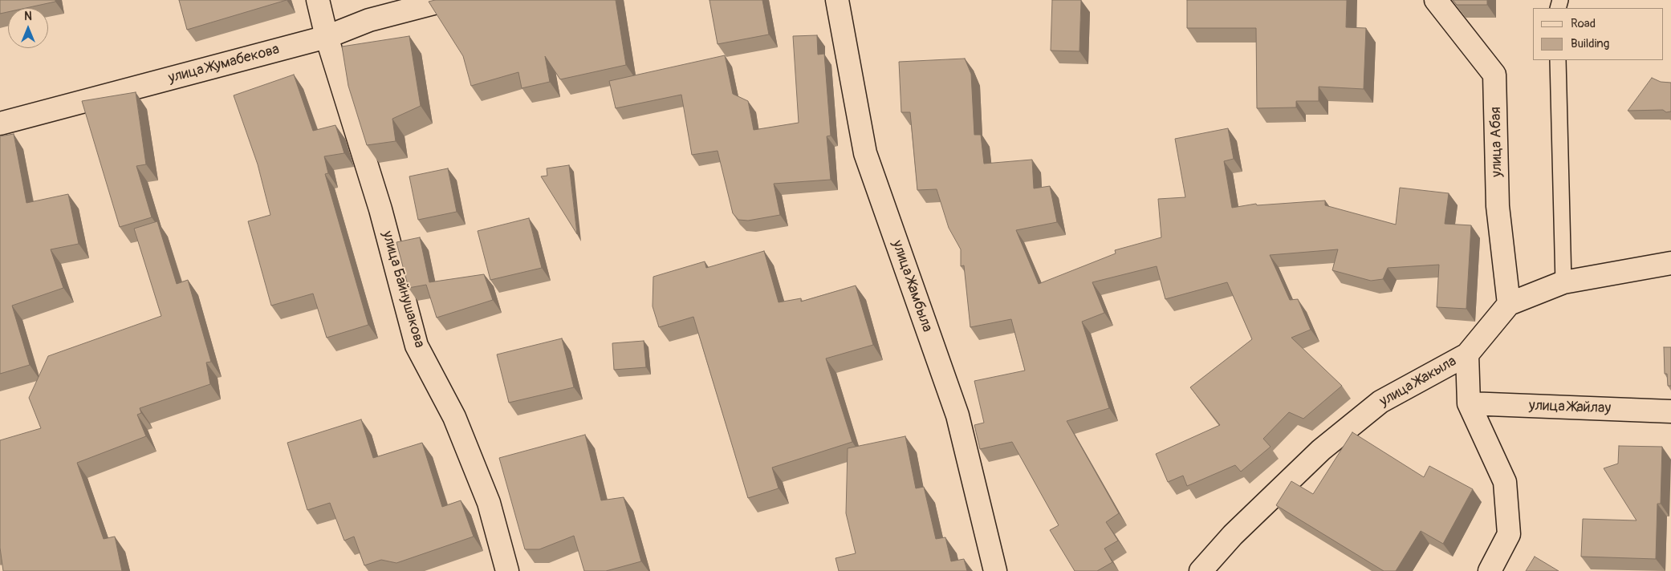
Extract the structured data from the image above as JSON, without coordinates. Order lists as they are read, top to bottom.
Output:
{
  "streets": {
    "street": [
      "улица Жумабекова",
      "улица Абая",
      "улица Жамбыла",
      "улица Байнушакова",
      "улица Жакыла",
      "улица Жайлау"
    ]
  },
  "crossings": [
    ["улица Жумабекова", "улица Байнушакова"],
    ["улица Абая", "улица Жакыла"]
  ],
  "legend": ["Road", "Building"],
  "north": "top"
}
